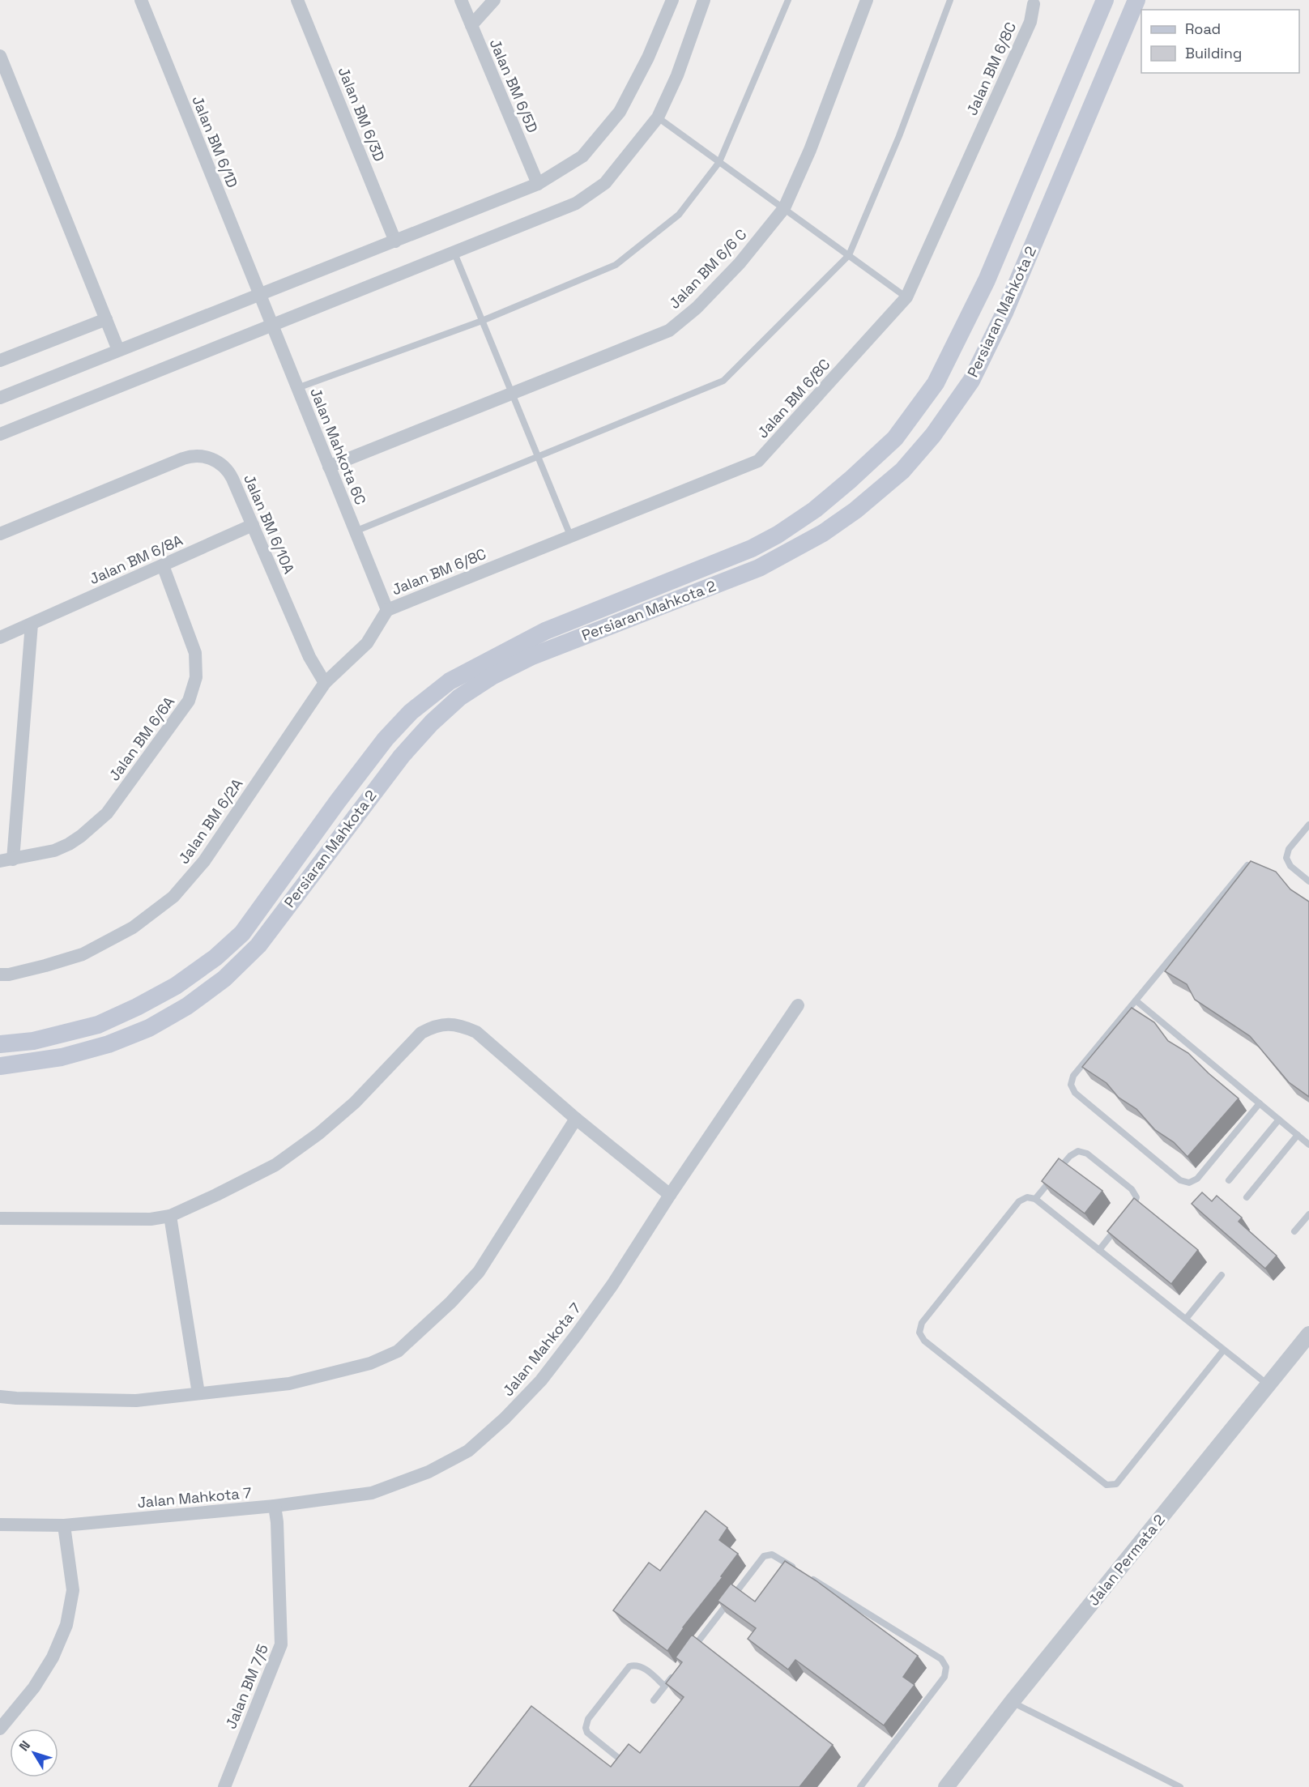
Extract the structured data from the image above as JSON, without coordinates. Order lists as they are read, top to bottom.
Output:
{
  "streets": {
    "main road": ["Persiaran Mahkota 2"],
    "street": [
      "Jalan BM 6/8C",
      "Jalan BM 6/5D",
      "Jalan BM 6/3D",
      "Jalan BM 6/1D",
      "Jalan BM 6/6 C",
      "Jalan Mahkota 6C",
      "Jalan BM 6/10A",
      "Jalan BM 6/8A",
      "Jalan BM 6/6A",
      "Jalan BM 6/2A",
      "Jalan Mahkota 7",
      "Jalan Permata 2",
      "Jalan BM 7/5"
    ]
  },
  "crossings": [
    ["Jalan BM 6/8C", "Jalan Mahkota 6C"],
    ["Jalan BM 6/8C", "Jalan BM 6/2A"],
    ["Jalan BM 6/1D", "Jalan Mahkota 6C"],
    ["Jalan BM 6/6 C", "Jalan Mahkota 6C"],
    ["Jalan Mahkota 6C", "Jalan BM 6/2A"],
    ["Jalan BM 6/10A", "Jalan BM 6/8A"],
    ["Jalan BM 6/10A", "Jalan BM 6/2A"],
    ["Jalan BM 6/8A", "Jalan BM 6/6A"],
    ["Jalan Mahkota 7", "Jalan BM 7/5"]
  ],
  "legend": ["Road", "Building"],
  "north": "top left"
}
